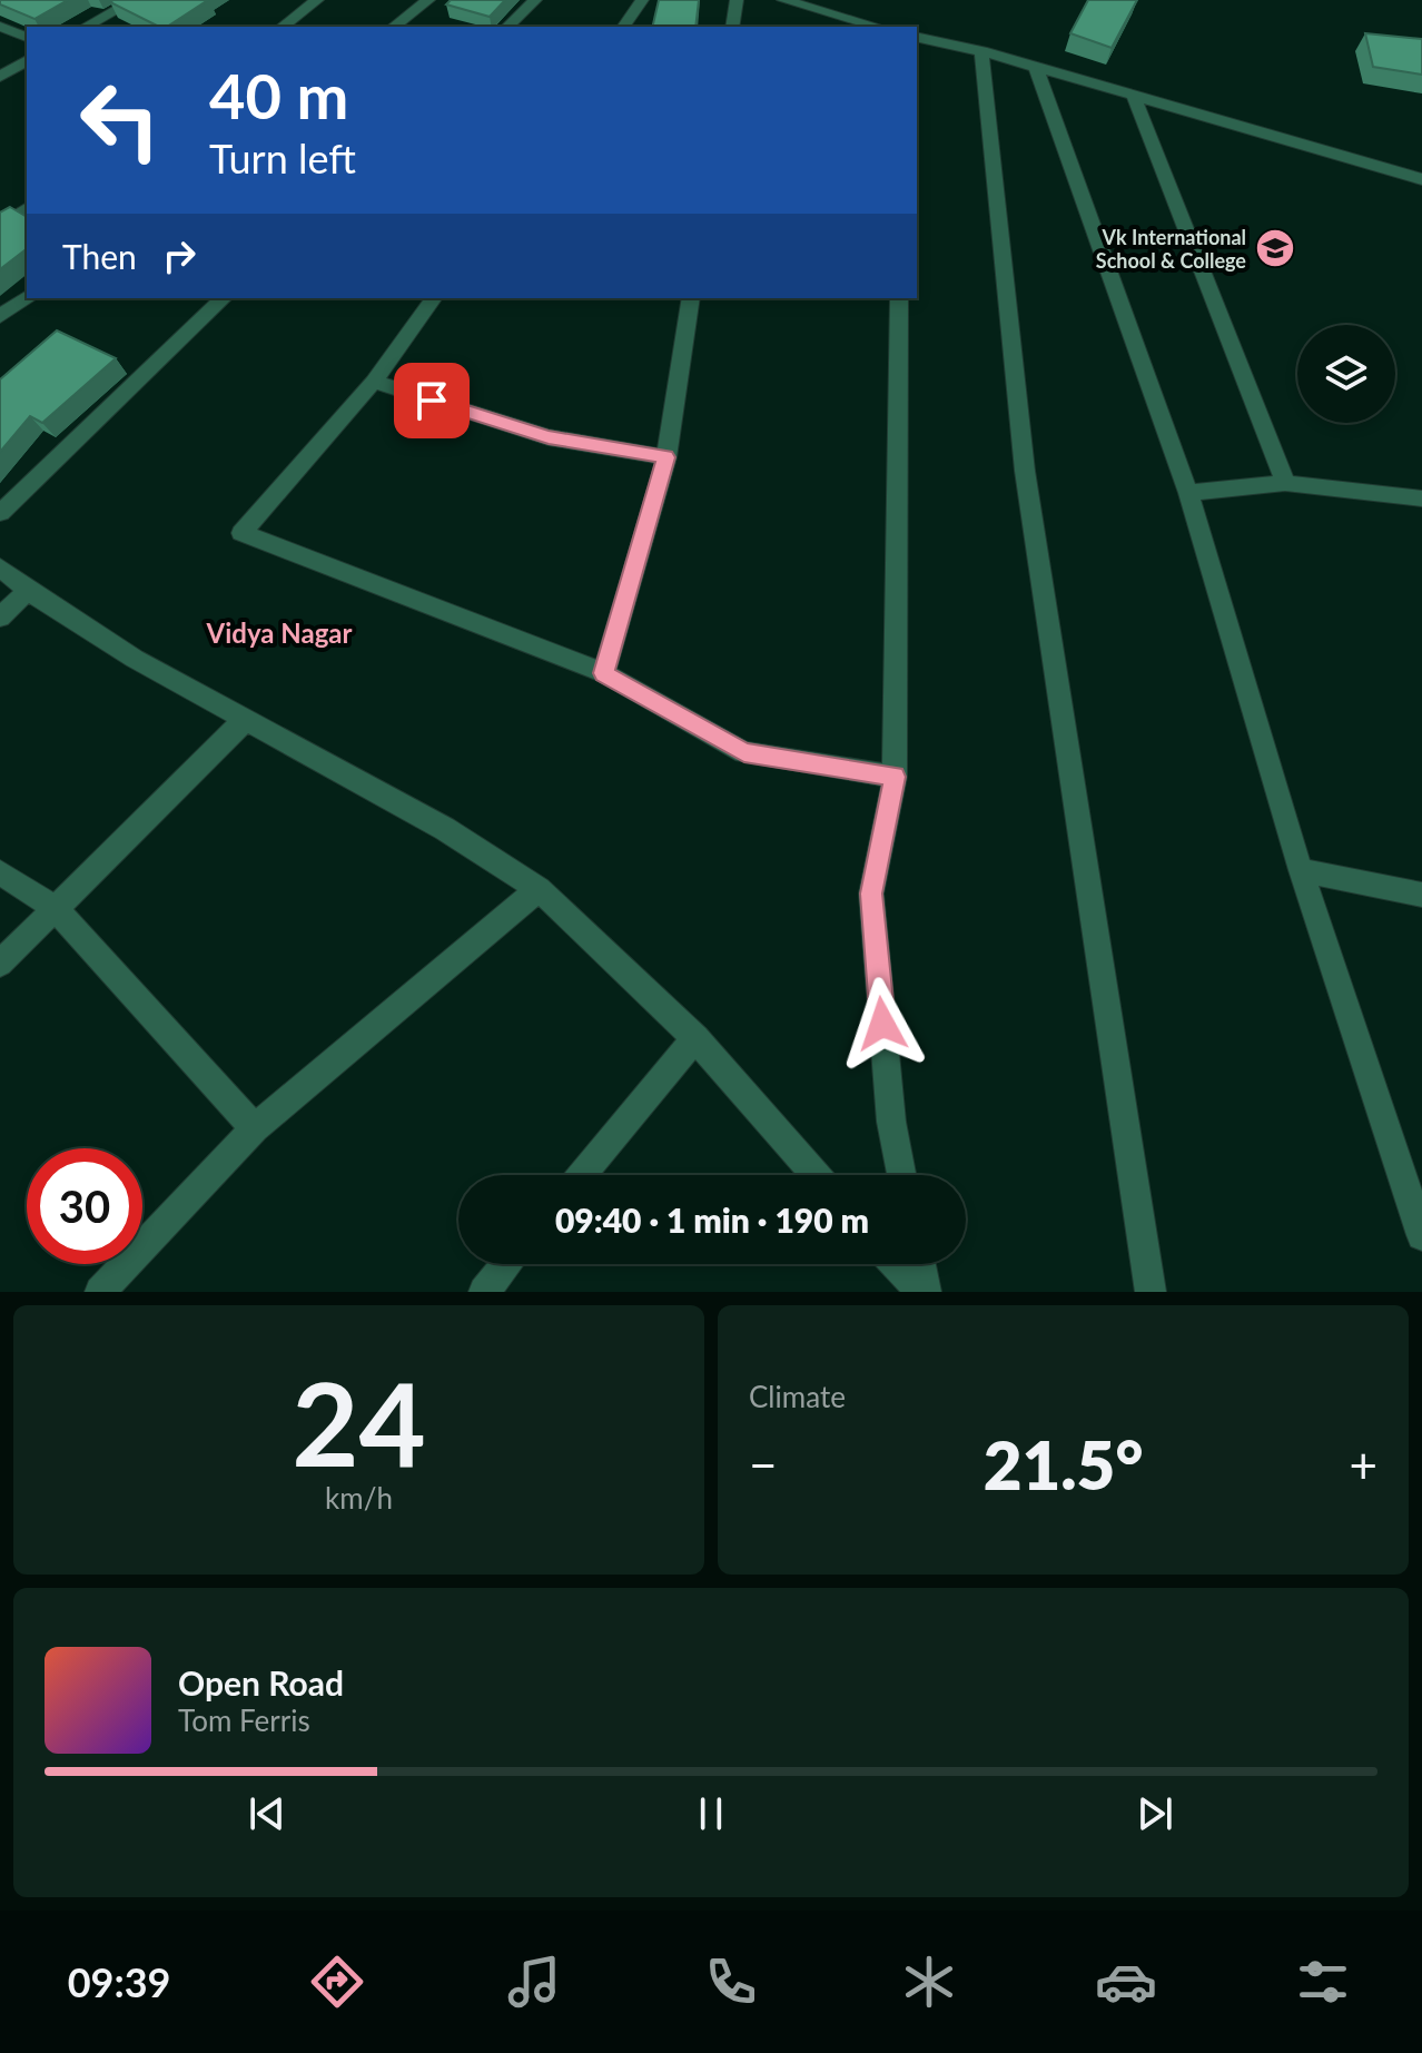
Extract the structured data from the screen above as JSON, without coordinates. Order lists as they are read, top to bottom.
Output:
{
  "districts": ["Vidya Nagar"],
  "places": {
    "school or university": ["Vk International School & College"]
  },
  "page": {
    "turn": ["40 m", "Turn left"],
    "then": "Then",
    "limit": "30",
    "trip": "09:40 · 1 min · 190 m",
    "tile": [
      ["24", "km/h"],
      "Climate"
    ],
    "heat": ["−", "21.5°", "+"],
    "song": ["Open Road", "Tom Ferris"],
    "tabs": "09:39"
  }
}
